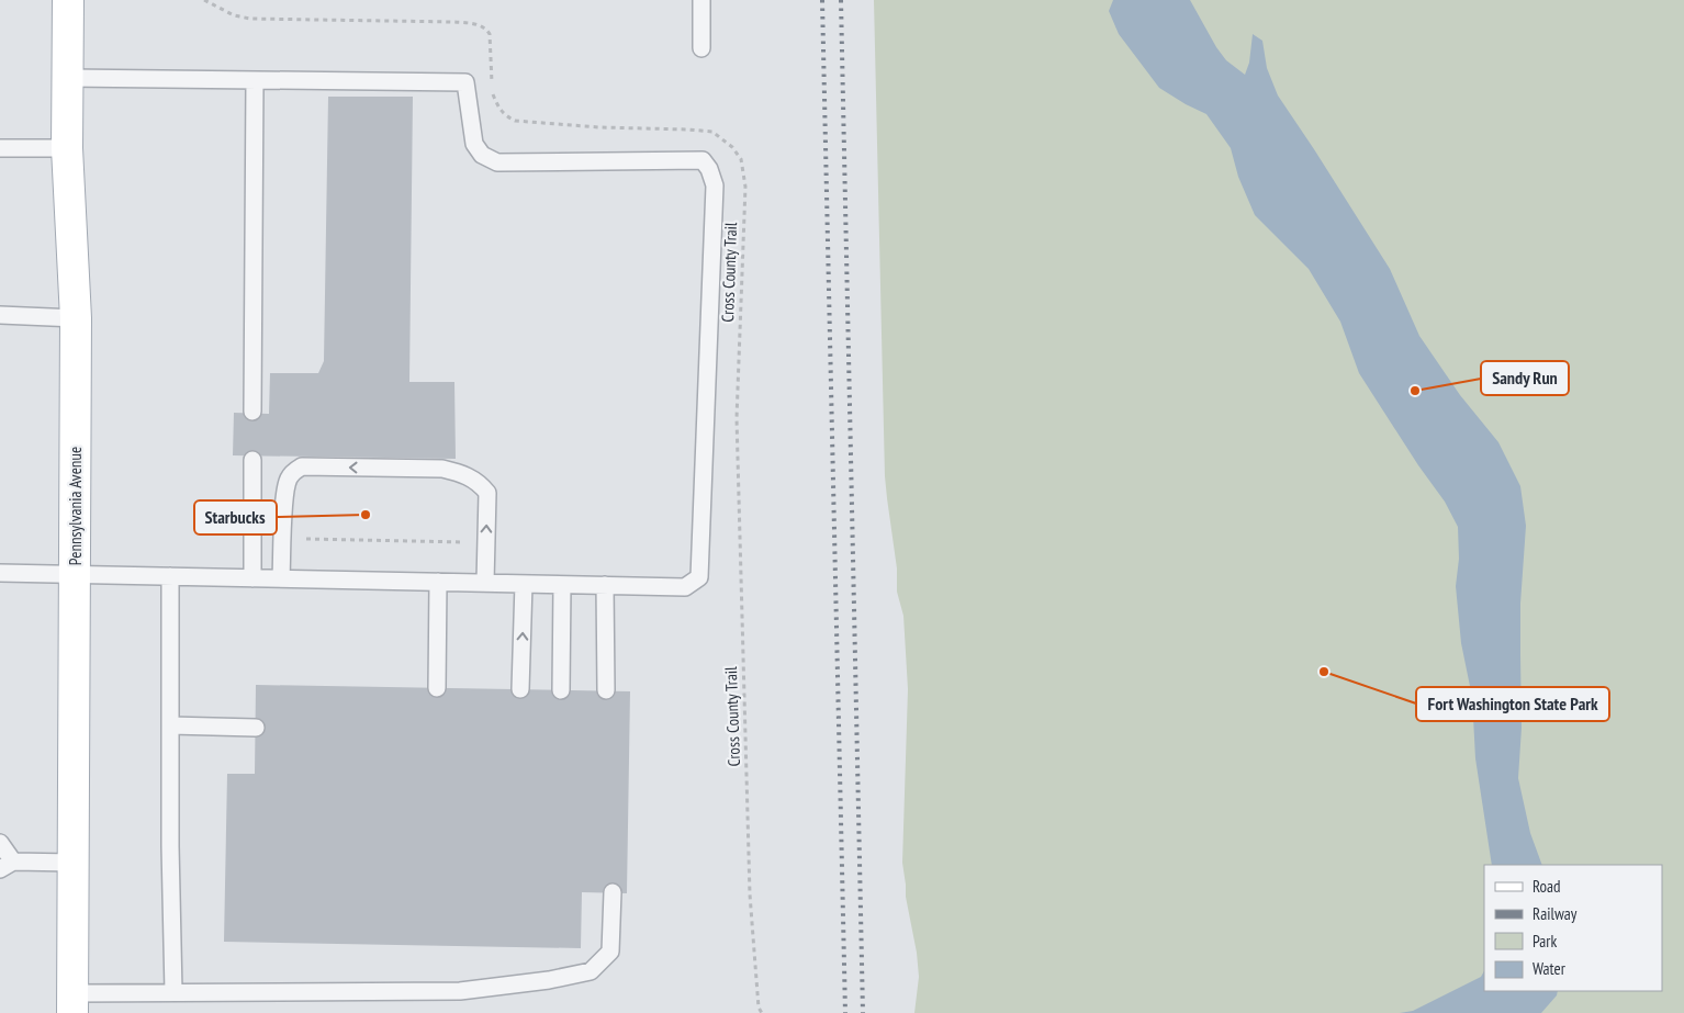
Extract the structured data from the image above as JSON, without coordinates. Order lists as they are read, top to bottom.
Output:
{
  "streets": {
    "main road": ["Pennsylvania Avenue"],
    "path": ["Cross County Trail"]
  },
  "places": ["Sandy Run", "Starbucks", "Fort Washington State Park"],
  "legend": [
    "Road",
    "Railway",
    "Park",
    "Water"
  ]
}
